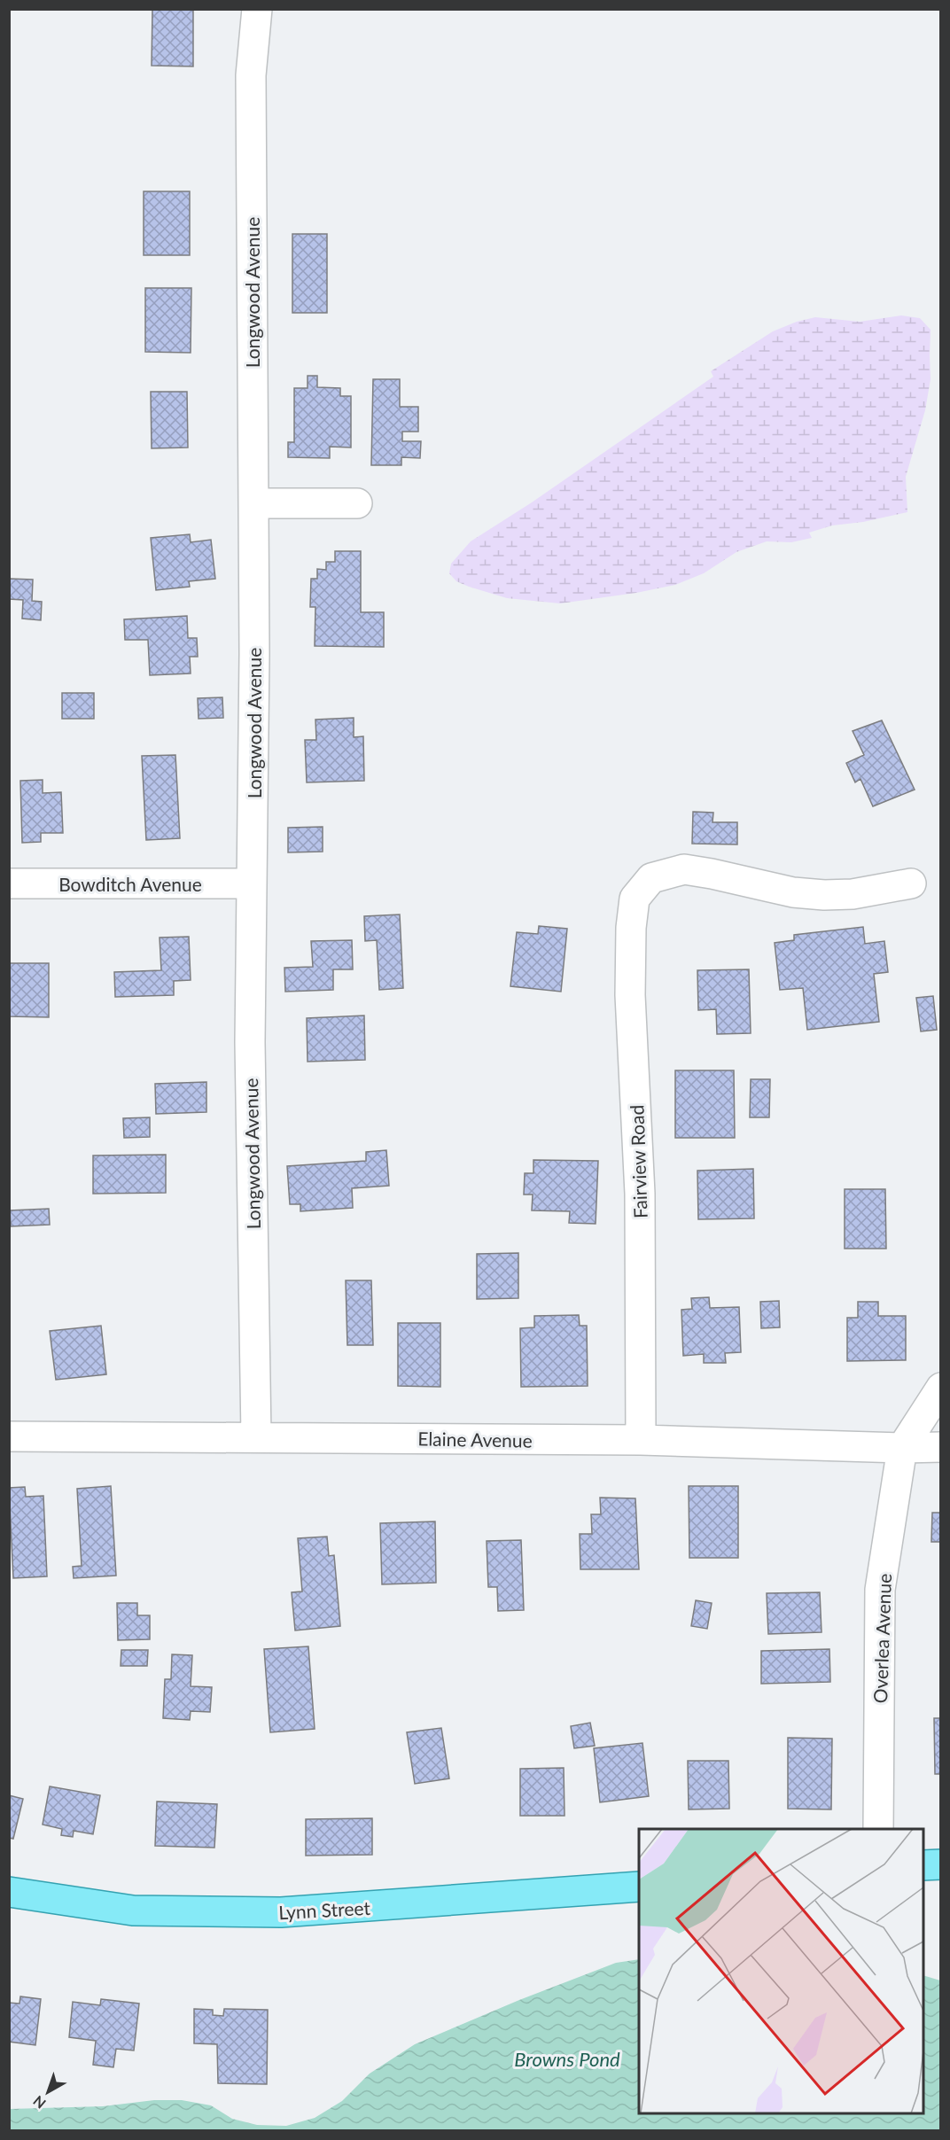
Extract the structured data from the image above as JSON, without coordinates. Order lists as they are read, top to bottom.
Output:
{
  "streets": {
    "main road": ["Lynn Street"],
    "street": [
      "Longwood Avenue",
      "Bowditch Avenue",
      "Fairview Road",
      "Elaine Avenue",
      "Overlea Avenue"
    ]
  },
  "crossings": [
    ["Longwood Avenue", "Bowditch Avenue"],
    ["Longwood Avenue", "Elaine Avenue"],
    ["Fairview Road", "Elaine Avenue"],
    ["Elaine Avenue", "Overlea Avenue"]
  ],
  "water": ["Browns Pond"],
  "north": "bottom left"
}
